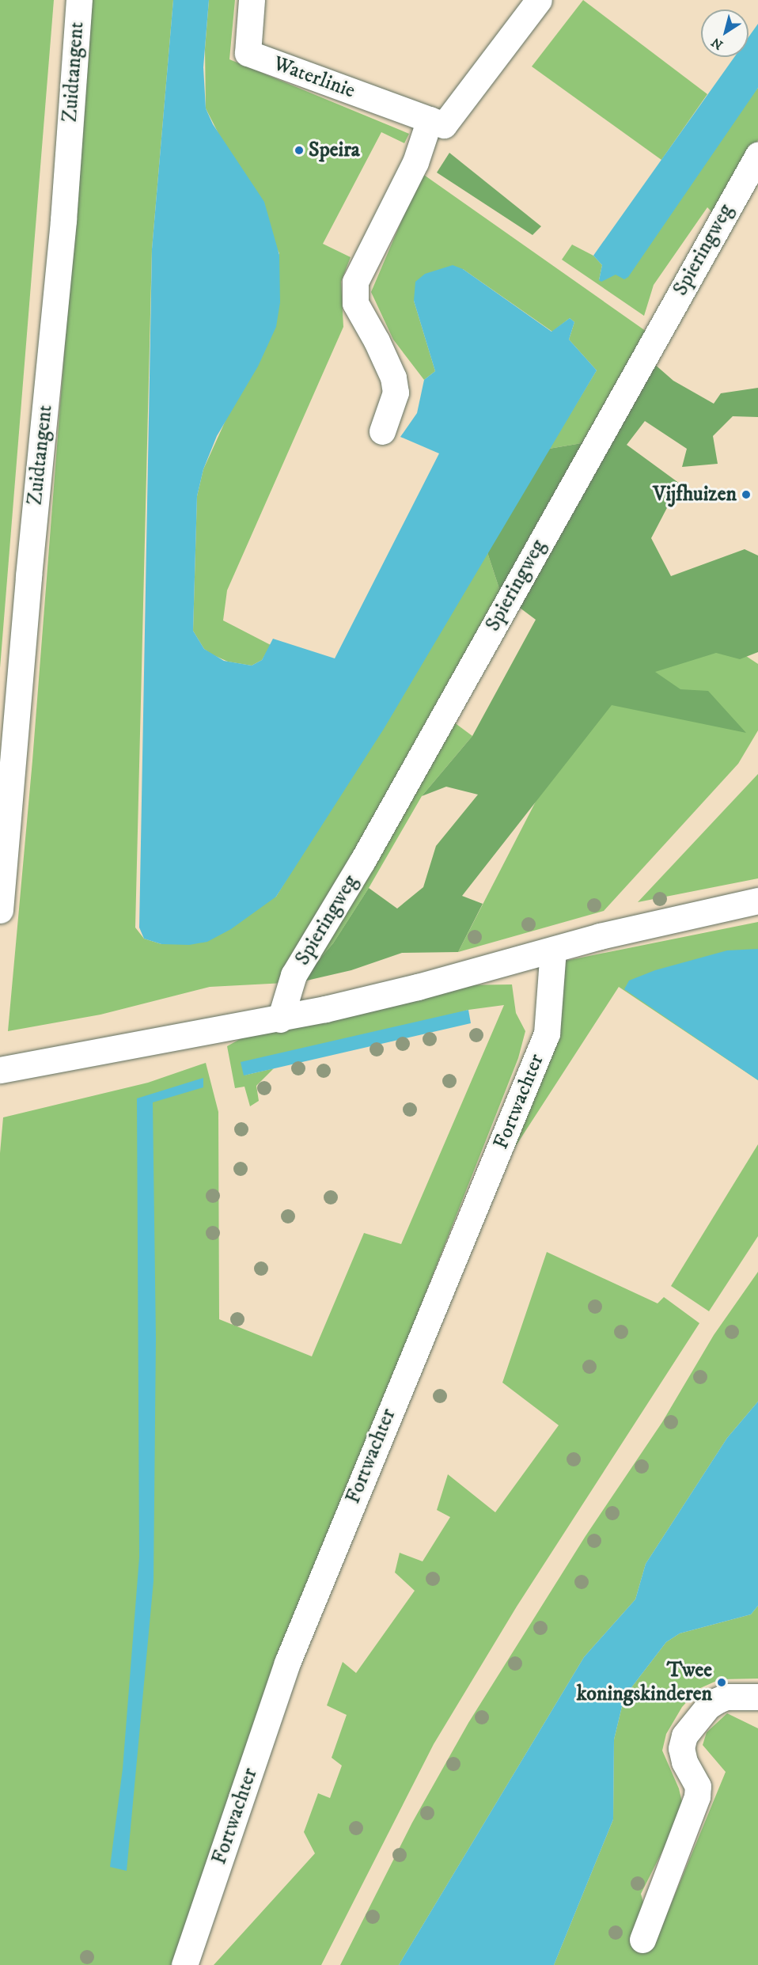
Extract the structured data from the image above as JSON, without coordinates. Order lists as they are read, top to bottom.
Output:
{
  "streets": {
    "street": [
      "Zuidtangent",
      "Waterlinie",
      "Spieringweg",
      "Fortwachter"
    ]
  },
  "places": ["Speira", "Vijfhuizen", "Twee koningskinderen"],
  "north": "bottom left"
}
